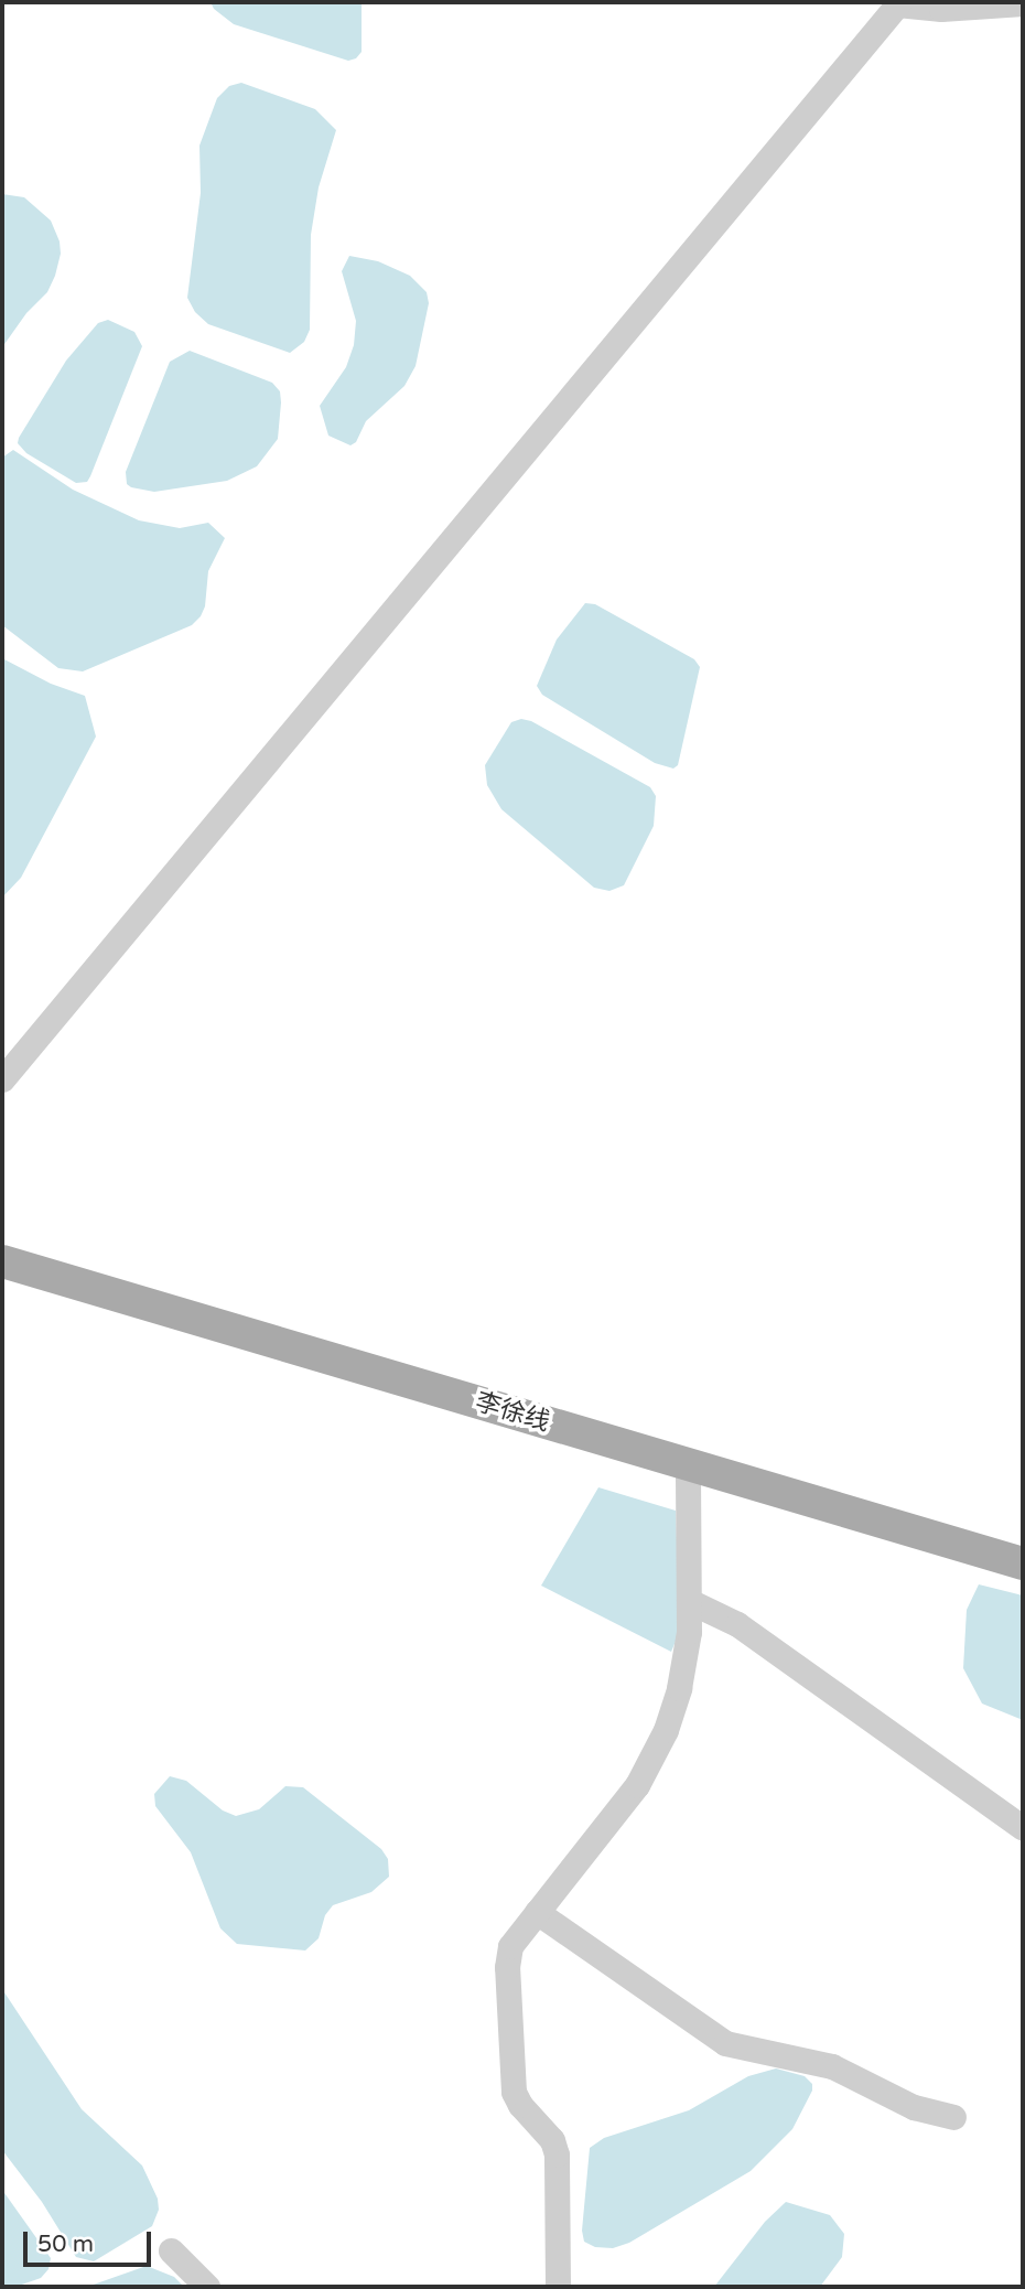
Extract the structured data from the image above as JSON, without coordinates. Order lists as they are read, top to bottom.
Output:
{
  "streets": {
    "main road": ["李徐线"]
  },
  "scale_bar": "50 m"
}
